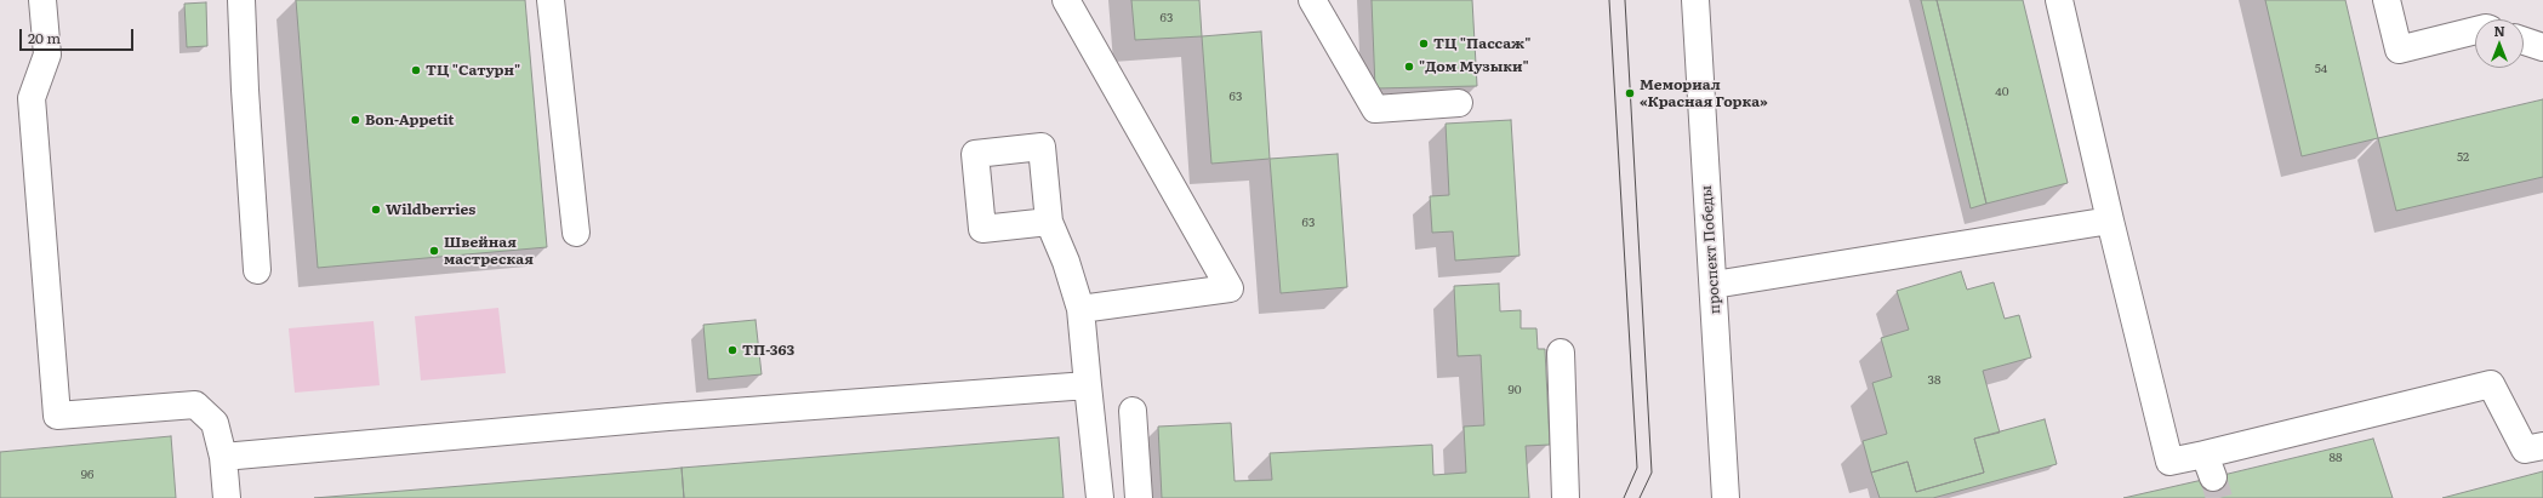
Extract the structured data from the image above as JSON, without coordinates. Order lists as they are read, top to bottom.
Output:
{
  "streets": {
    "street": ["проспект Победы"]
  },
  "places": [
    "ТЦ \"Пассаж\"",
    "\"Дом Музыки\"",
    "ТЦ \"Сатурн\"",
    "Мемориал «Красная Горка»",
    "Bon-Appetit",
    "Wildberries",
    "Швейная мастреская",
    "ТП-363"
  ],
  "house_numbers": [
    "63",
    "54",
    "40",
    "63",
    "52",
    "63",
    "38",
    "90",
    "88",
    "96"
  ],
  "scale_bar": "20 m",
  "north": "top"
}
